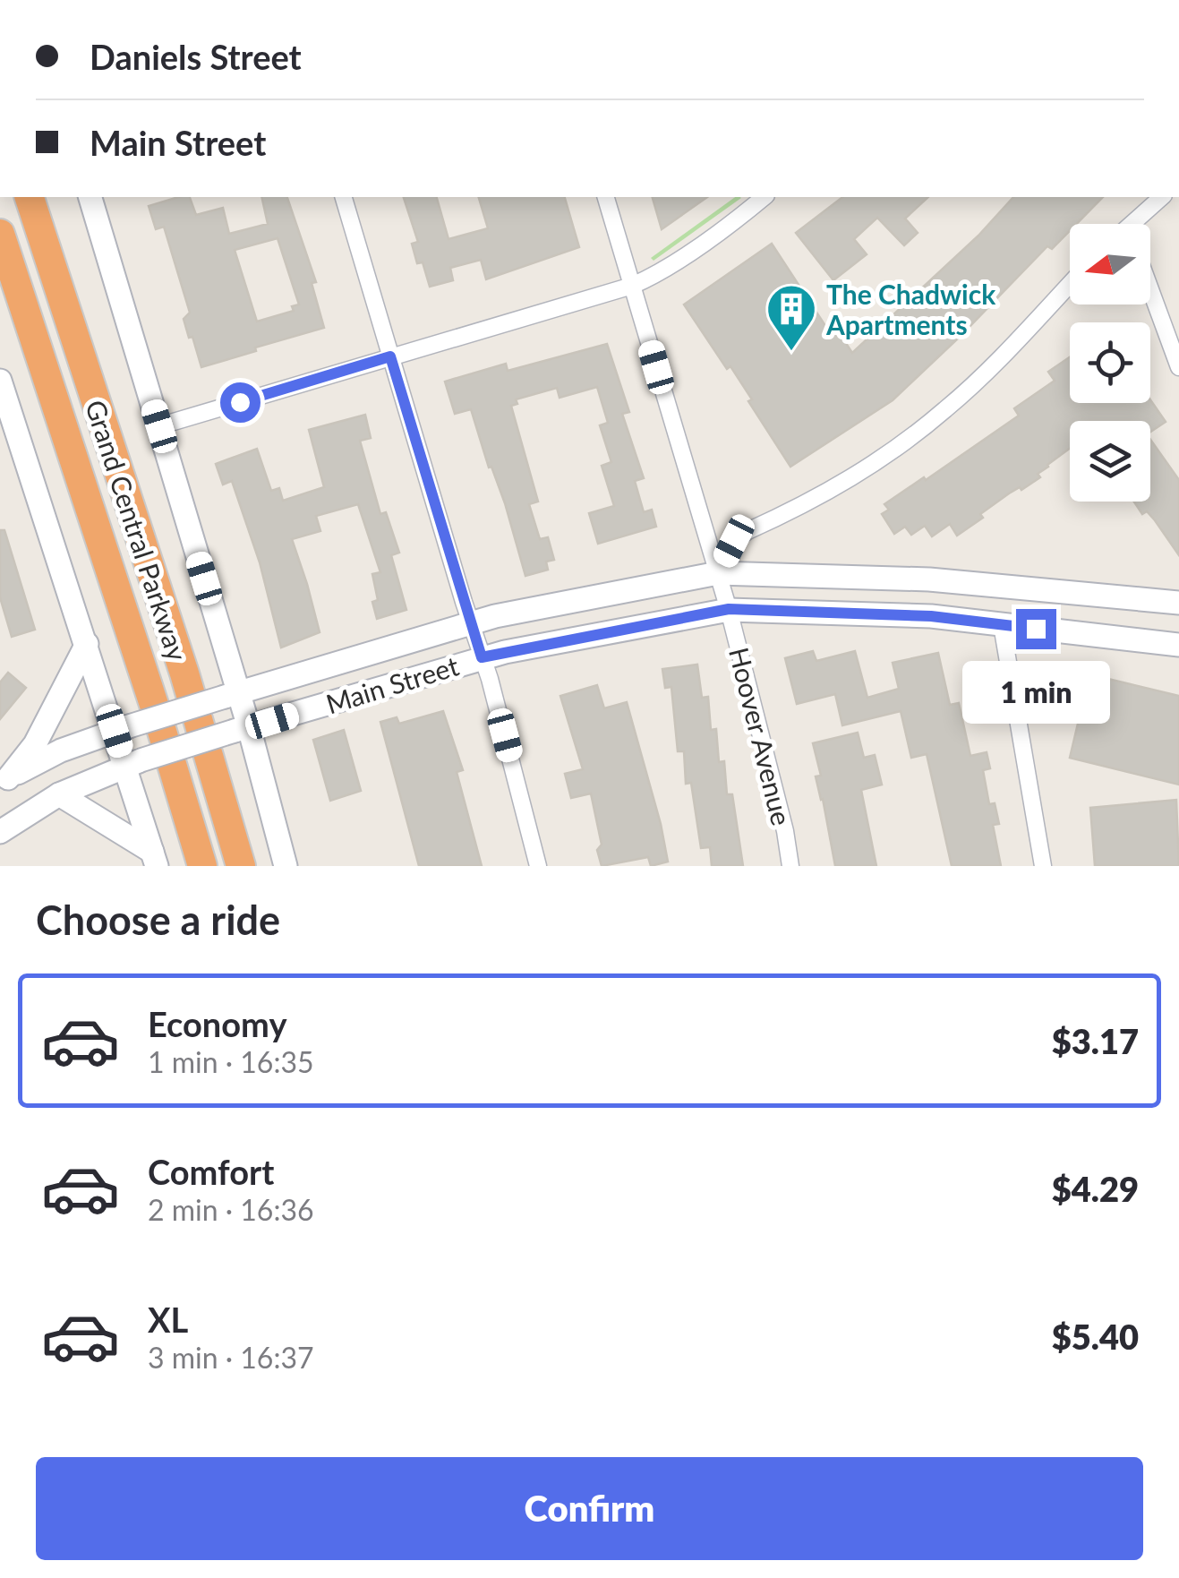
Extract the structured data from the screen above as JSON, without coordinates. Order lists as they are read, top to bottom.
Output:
{
  "streets": {
    "highway": ["Grand Central Parkway"],
    "main road": ["Main Street"],
    "street": ["Hoover Avenue"]
  },
  "crossings": [
    ["Grand Central Parkway", "Main Street"],
    ["Main Street", "Hoover Avenue"]
  ],
  "places": {
    "building": ["The Chadwick Apartments"]
  },
  "north": "left",
  "page": {
    "banner": ["Daniels Street", "Main Street"],
    "bubble": "1 min",
    "heading": "Choose a ride",
    "list": [
      {
        "name": "Economy",
        "note": "1 min · 16:35",
        "value": "$3.17"
      },
      {
        "name": "Comfort",
        "note": "2 min · 16:36",
        "value": "$4.29"
      },
      {
        "name": "XL",
        "note": "3 min · 16:37",
        "value": "$5.40"
      }
    ],
    "buttons": "Confirm"
  }
}
